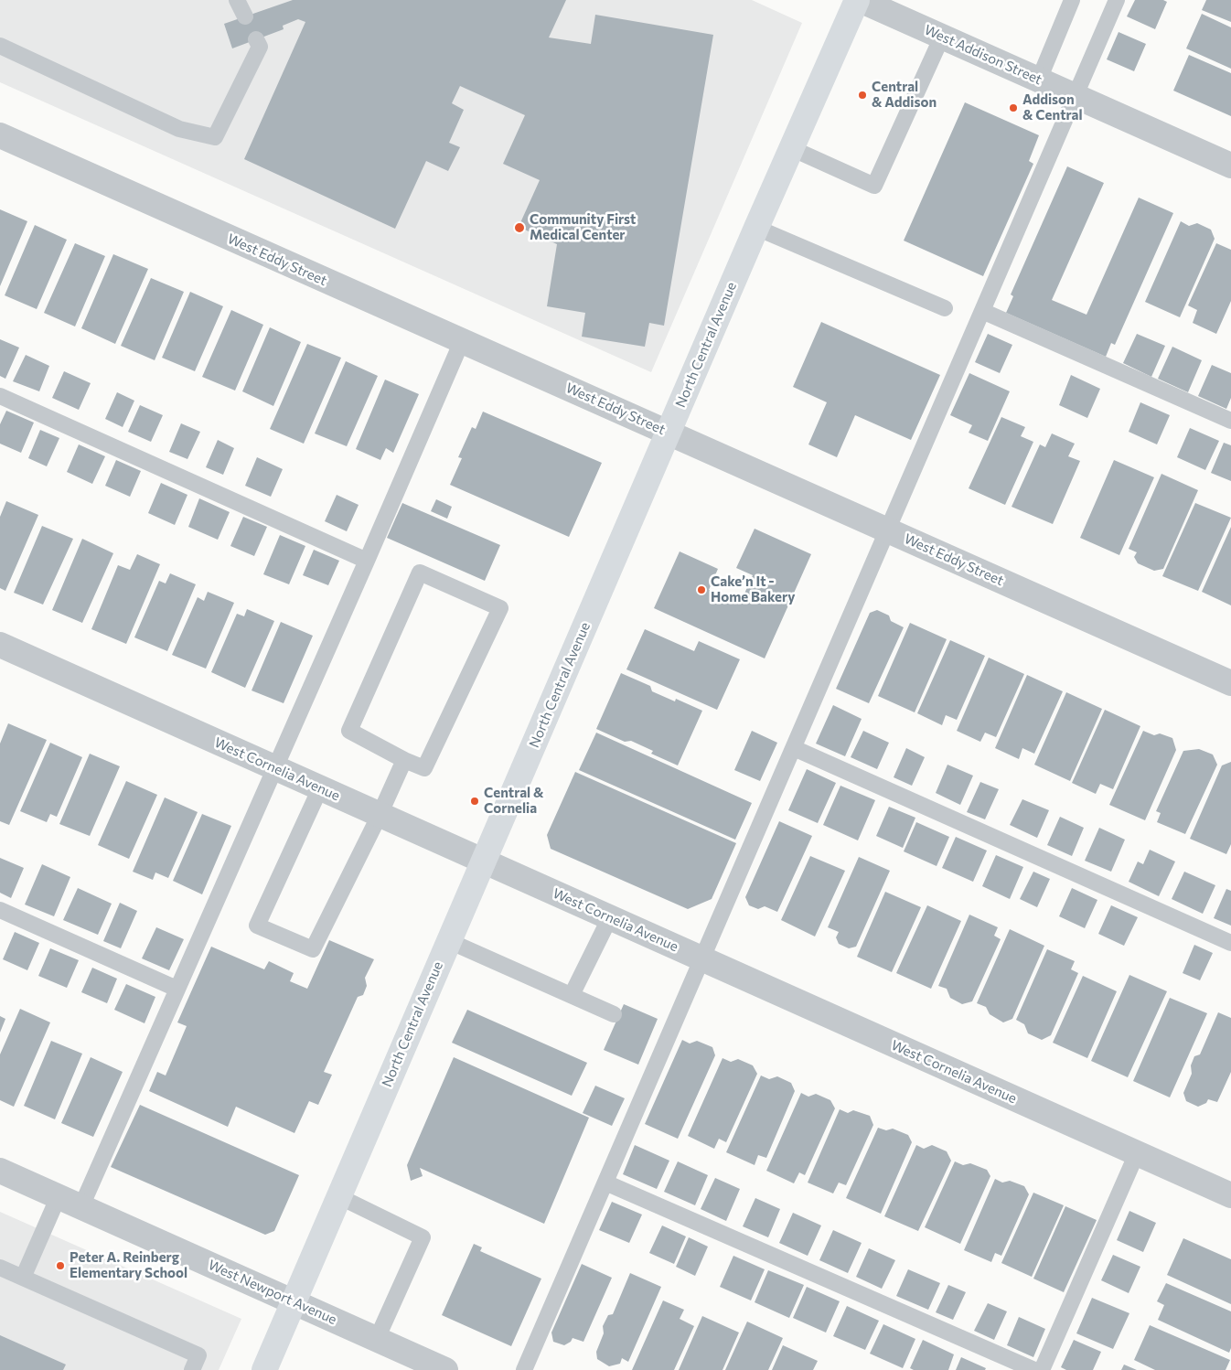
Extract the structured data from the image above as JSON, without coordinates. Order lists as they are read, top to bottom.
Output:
{
  "streets": {
    "main road": ["North Central Avenue"],
    "street": [
      "West Addison Street",
      "West Eddy Street",
      "West Cornelia Avenue",
      "West Newport Avenue"
    ]
  },
  "crossings": [
    ["West Addison Street", "North Central Avenue"],
    ["West Eddy Street", "North Central Avenue"],
    ["North Central Avenue", "West Cornelia Avenue"],
    ["North Central Avenue", "West Newport Avenue"]
  ],
  "places": [
    "Central & Addison",
    "Addison & Central",
    "Community First Medical Center",
    "Cake’n It - Home Bakery",
    "Central & Cornelia",
    "Peter A. Reinberg Elementary School"
  ]
}
